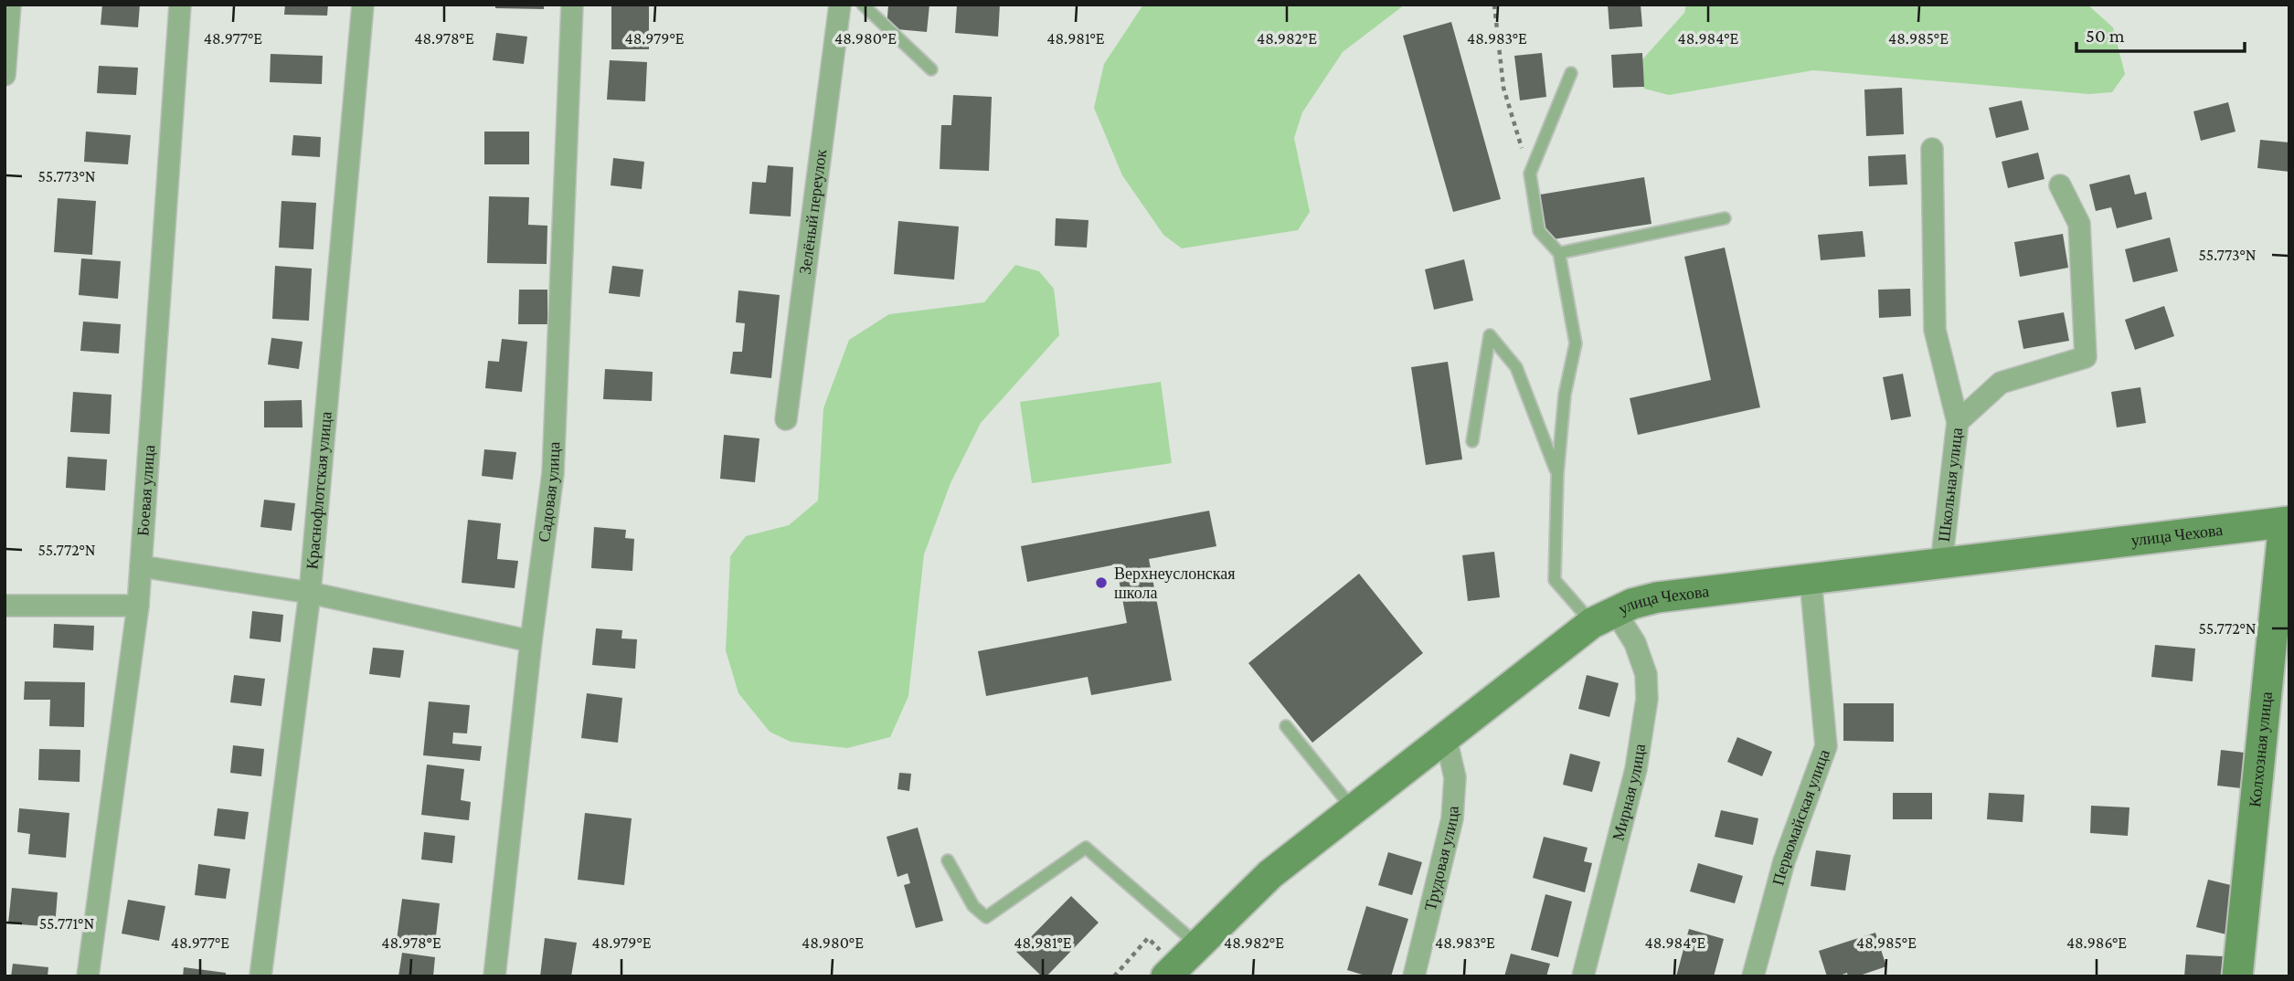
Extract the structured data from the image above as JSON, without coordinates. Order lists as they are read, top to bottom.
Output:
{
  "streets": {
    "street": [
      "Зелёный переулок",
      "Школьная улица",
      "Боевая улица",
      "Краснофлотская улица",
      "Садовая улица",
      "улица Чехова",
      "Колхозная улица",
      "Мирная улица",
      "Первомайская улица",
      "Трудовая улица"
    ]
  },
  "crossings": [
    ["Школьная улица", "улица Чехова"],
    ["улица Чехова", "Колхозная улица"],
    ["улица Чехова", "Мирная улица"],
    ["улица Чехова", "Первомайская улица"],
    ["улица Чехова", "Трудовая улица"]
  ],
  "places": ["Верхнеуслонская школа"],
  "scale_bar": "50 m",
  "coordinates": [
    "48.977°E",
    "48.978°E",
    "48.979°E",
    "48.980°E",
    "48.981°E",
    "48.982°E",
    "48.983°E",
    "48.984°E",
    "48.985°E",
    "55.773°N",
    "55.772°N",
    "55.771°N",
    "48.986°E"
  ]
}
